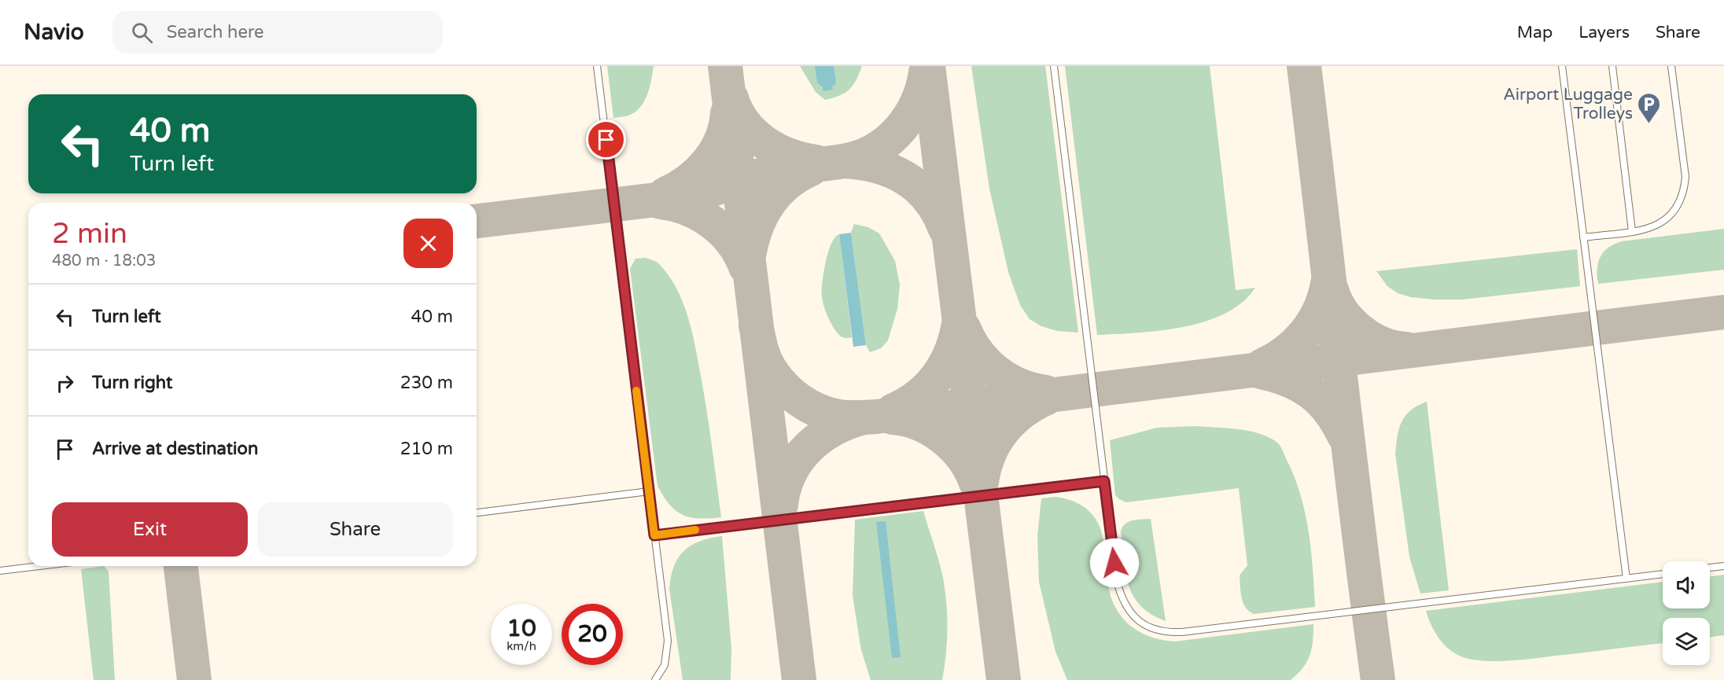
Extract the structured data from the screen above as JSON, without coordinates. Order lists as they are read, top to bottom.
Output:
{
  "places": {
    "parking": ["Airport Luggage Trolleys"]
  },
  "page": {
    "header": "Navio",
    "search": "Search here",
    "nav": ["Map", "Layers", "Share"],
    "turn": ["40 m", "Turn left"],
    "heading": ["2 min", "480 m · 18:03"],
    "list": [
      {
        "name": "Turn left",
        "value": "40 m"
      },
      {
        "name": "Turn right",
        "value": "230 m"
      },
      {
        "name": "Arrive at destination",
        "value": "210 m"
      }
    ],
    "buttons": ["Exit", "Share"],
    "speed": "10 km/h",
    "limit": "20"
  }
}
